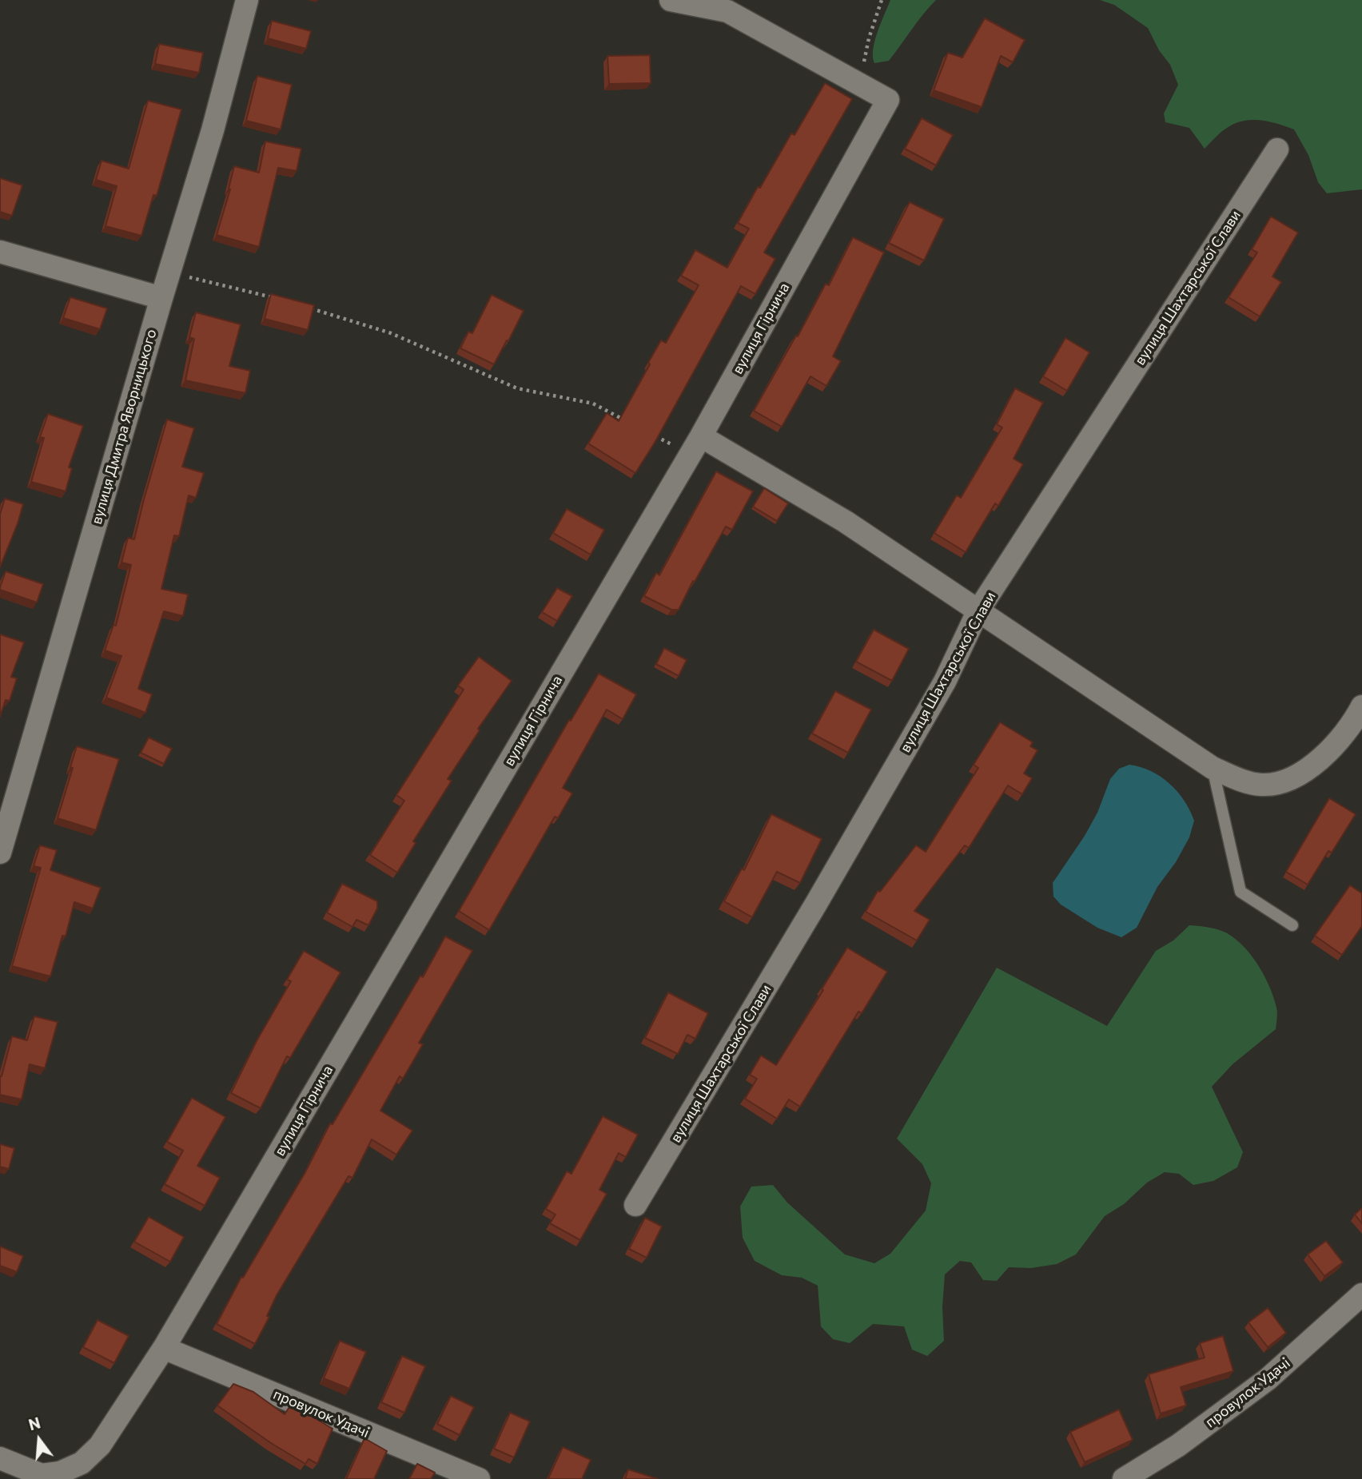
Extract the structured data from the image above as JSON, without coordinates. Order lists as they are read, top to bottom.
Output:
{
  "streets": {
    "street": [
      "вулиця Шахтарської Слави",
      "вулиця Гірнича",
      "вулиця Дмитра Яворницького",
      "провулок Удачі"
    ]
  },
  "crossings": [
    ["вулиця Гірнича", "провулок Удачі"]
  ],
  "north": "top"
}
